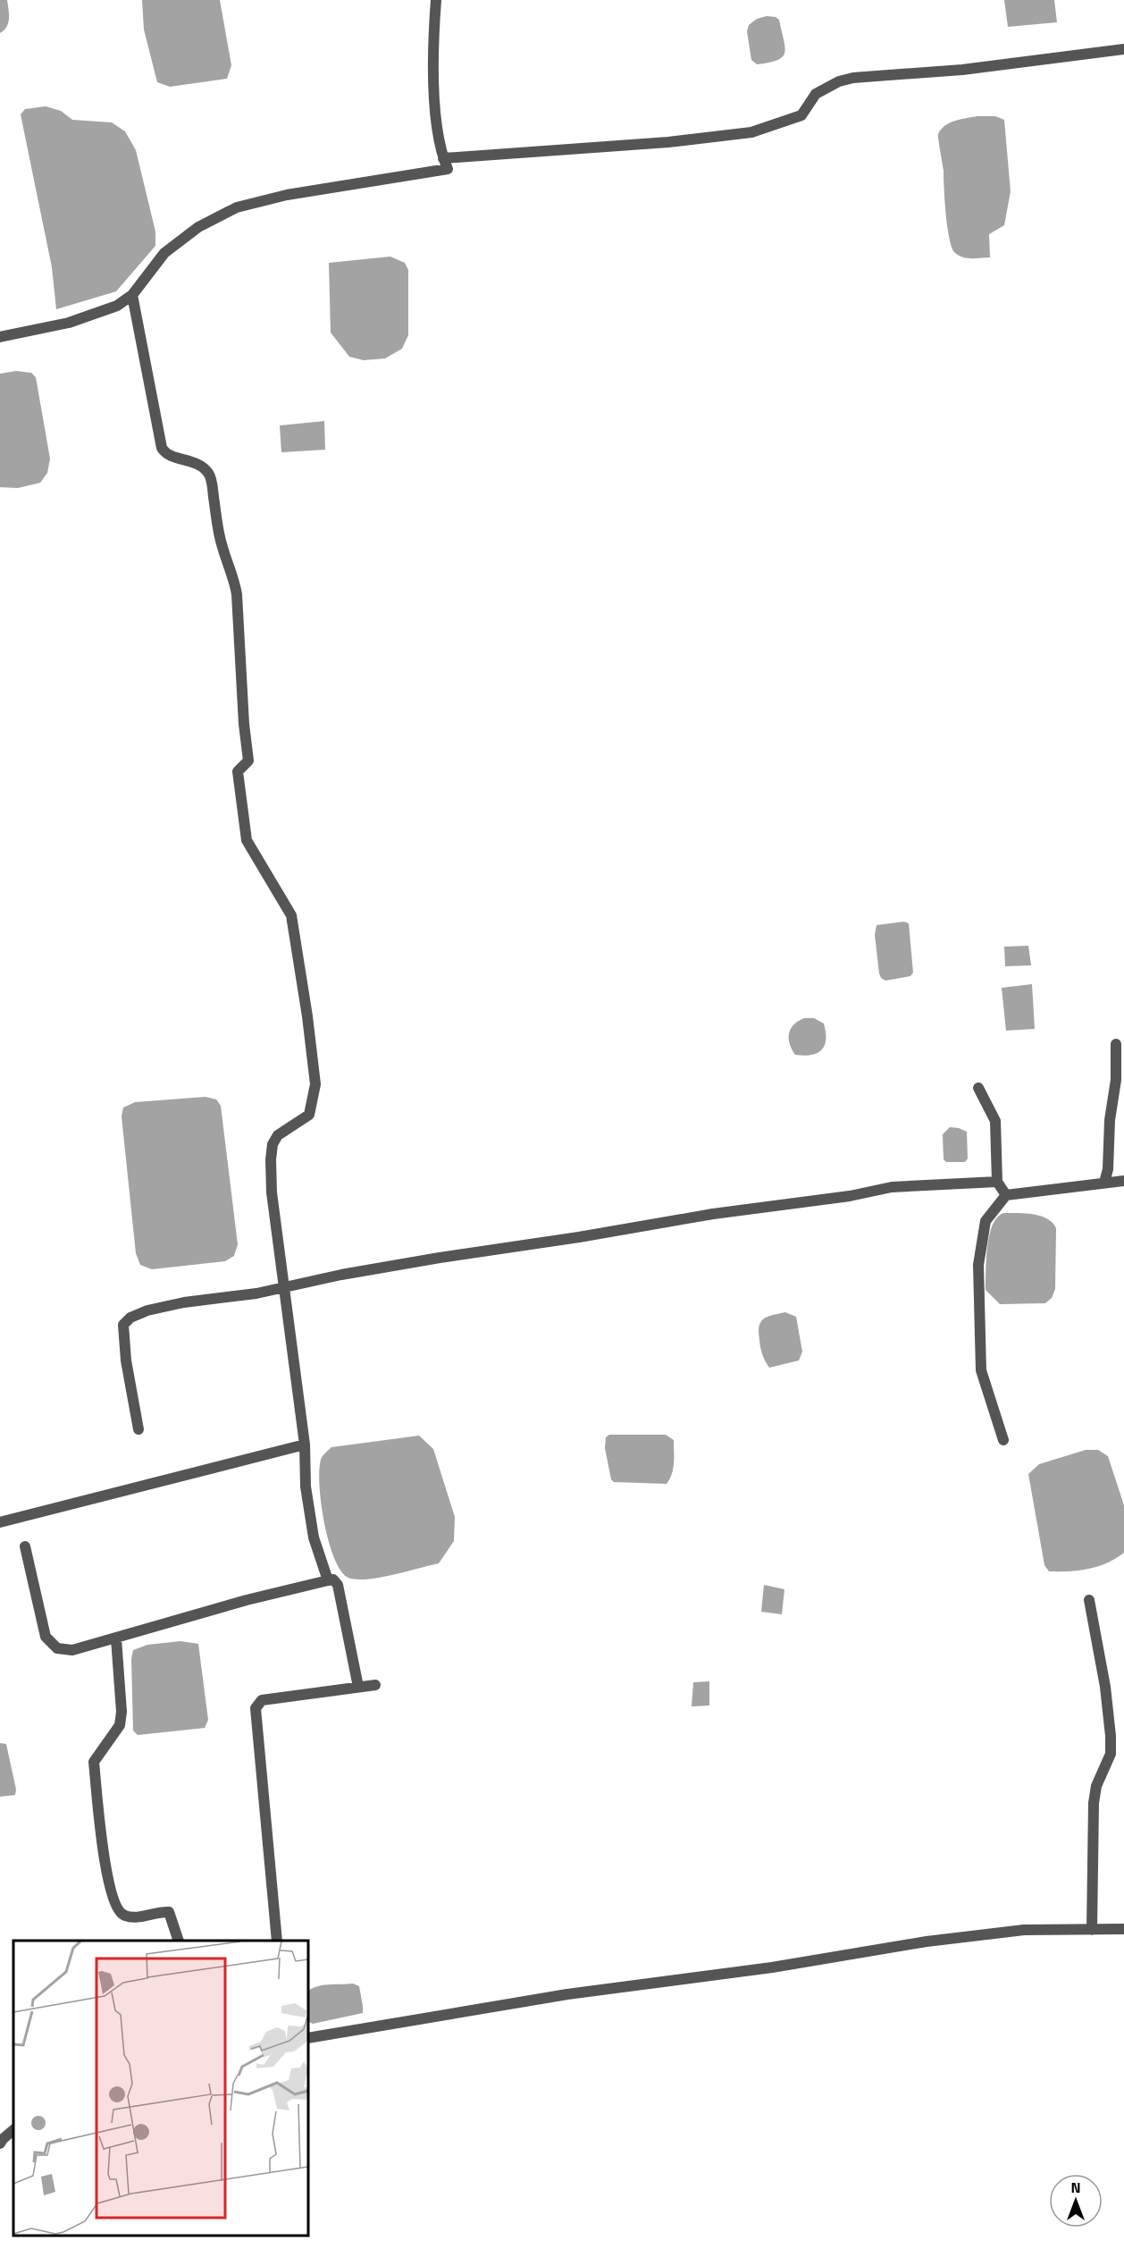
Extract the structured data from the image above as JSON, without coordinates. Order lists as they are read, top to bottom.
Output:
{
  "north": "top"
}
